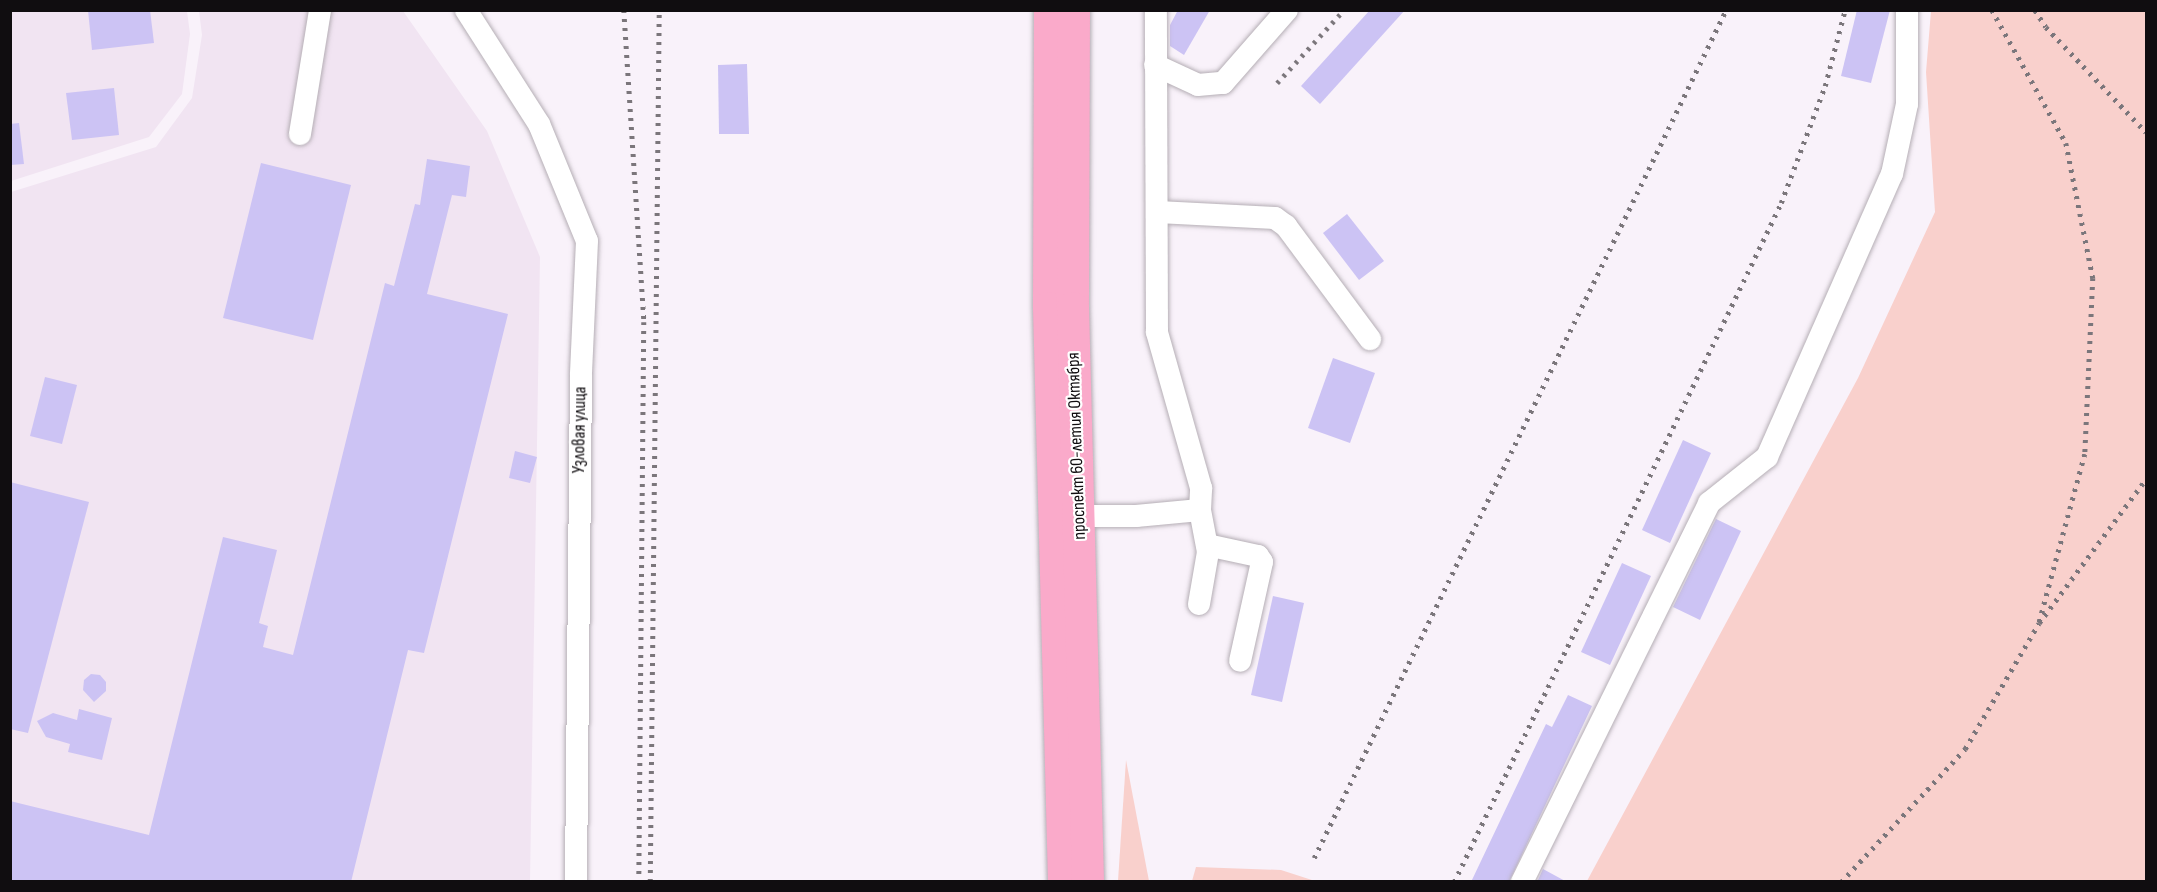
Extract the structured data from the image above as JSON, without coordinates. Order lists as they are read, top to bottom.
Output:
{
  "streets": {
    "highway": ["проспект 60-летия Октября"],
    "street": ["Узловая улица"]
  }
}
